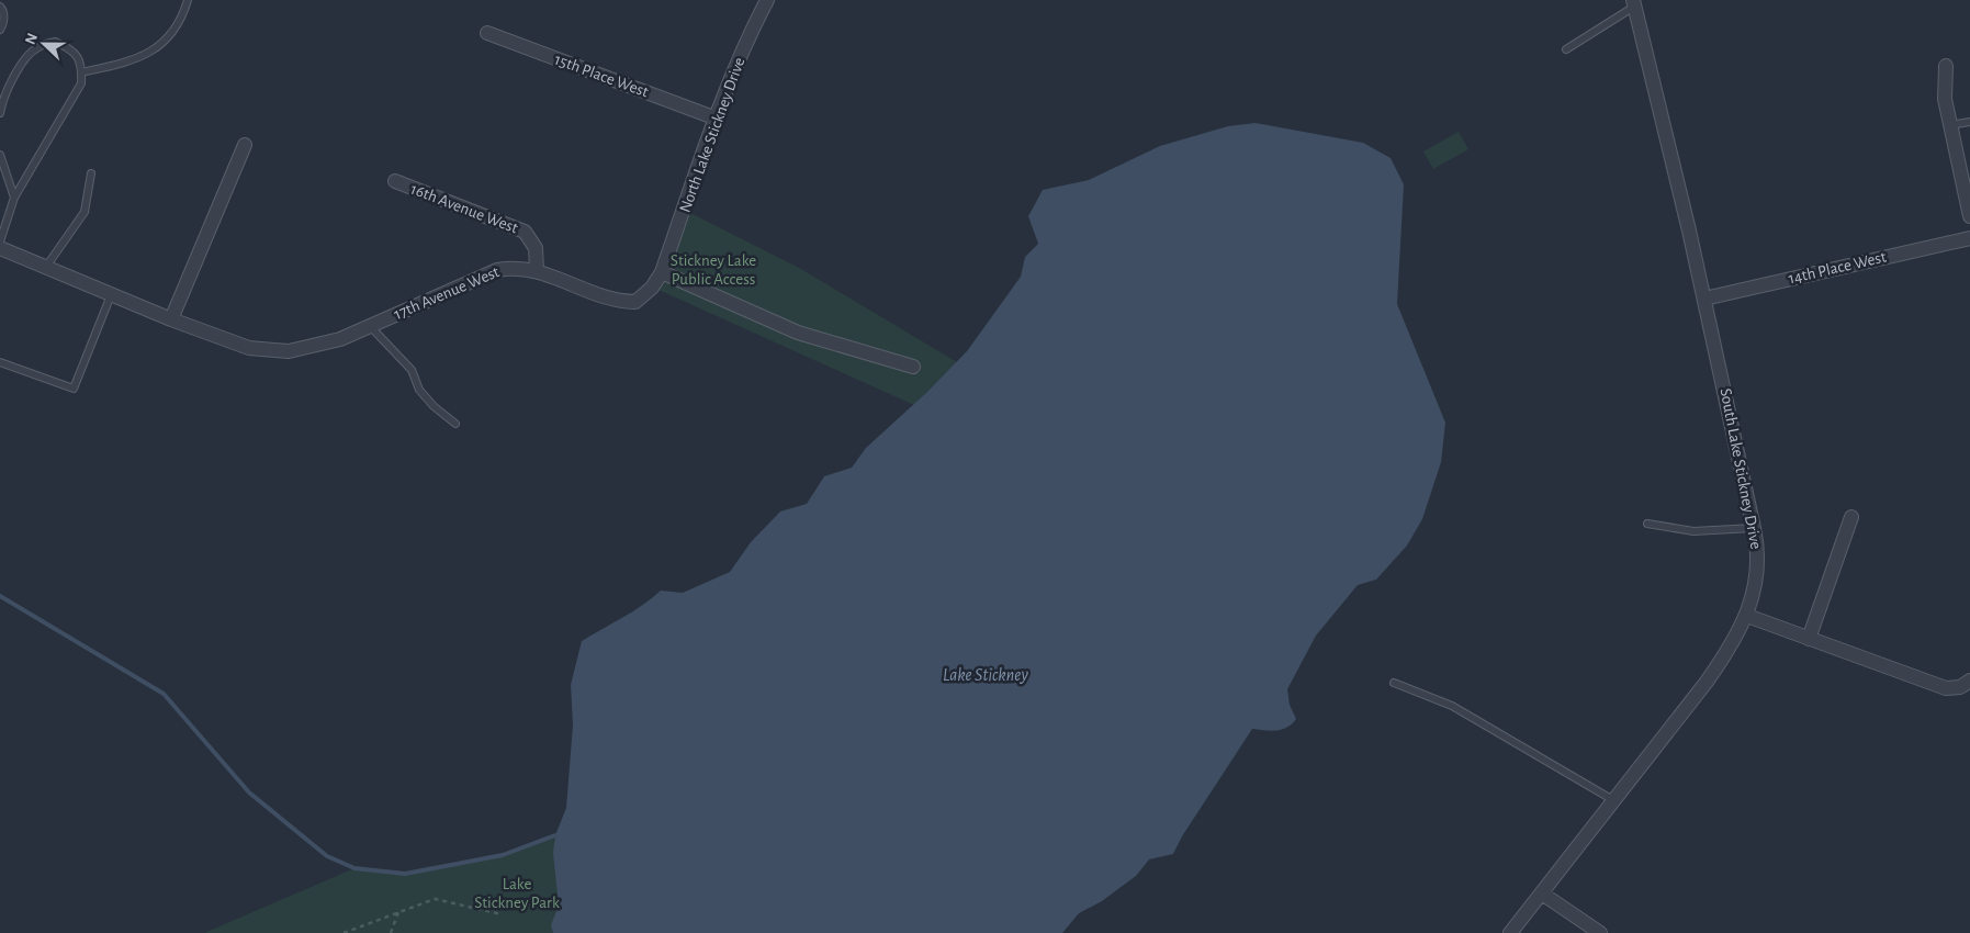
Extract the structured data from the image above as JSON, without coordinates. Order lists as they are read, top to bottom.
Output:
{
  "streets": {
    "street": [
      "15th Place West",
      "North Lake Stickney Drive",
      "16th Avenue West",
      "14th Place West",
      "17th Avenue West",
      "South Lake Stickney Drive"
    ]
  },
  "crossings": [
    ["15th Place West", "North Lake Stickney Drive"],
    ["North Lake Stickney Drive", "17th Avenue West"],
    ["16th Avenue West", "17th Avenue West"],
    ["14th Place West", "South Lake Stickney Drive"]
  ],
  "water": ["Lake Stickney"],
  "parks": ["Stickney Lake Public Access", "Lake Stickney Park"],
  "north": "left"
}
